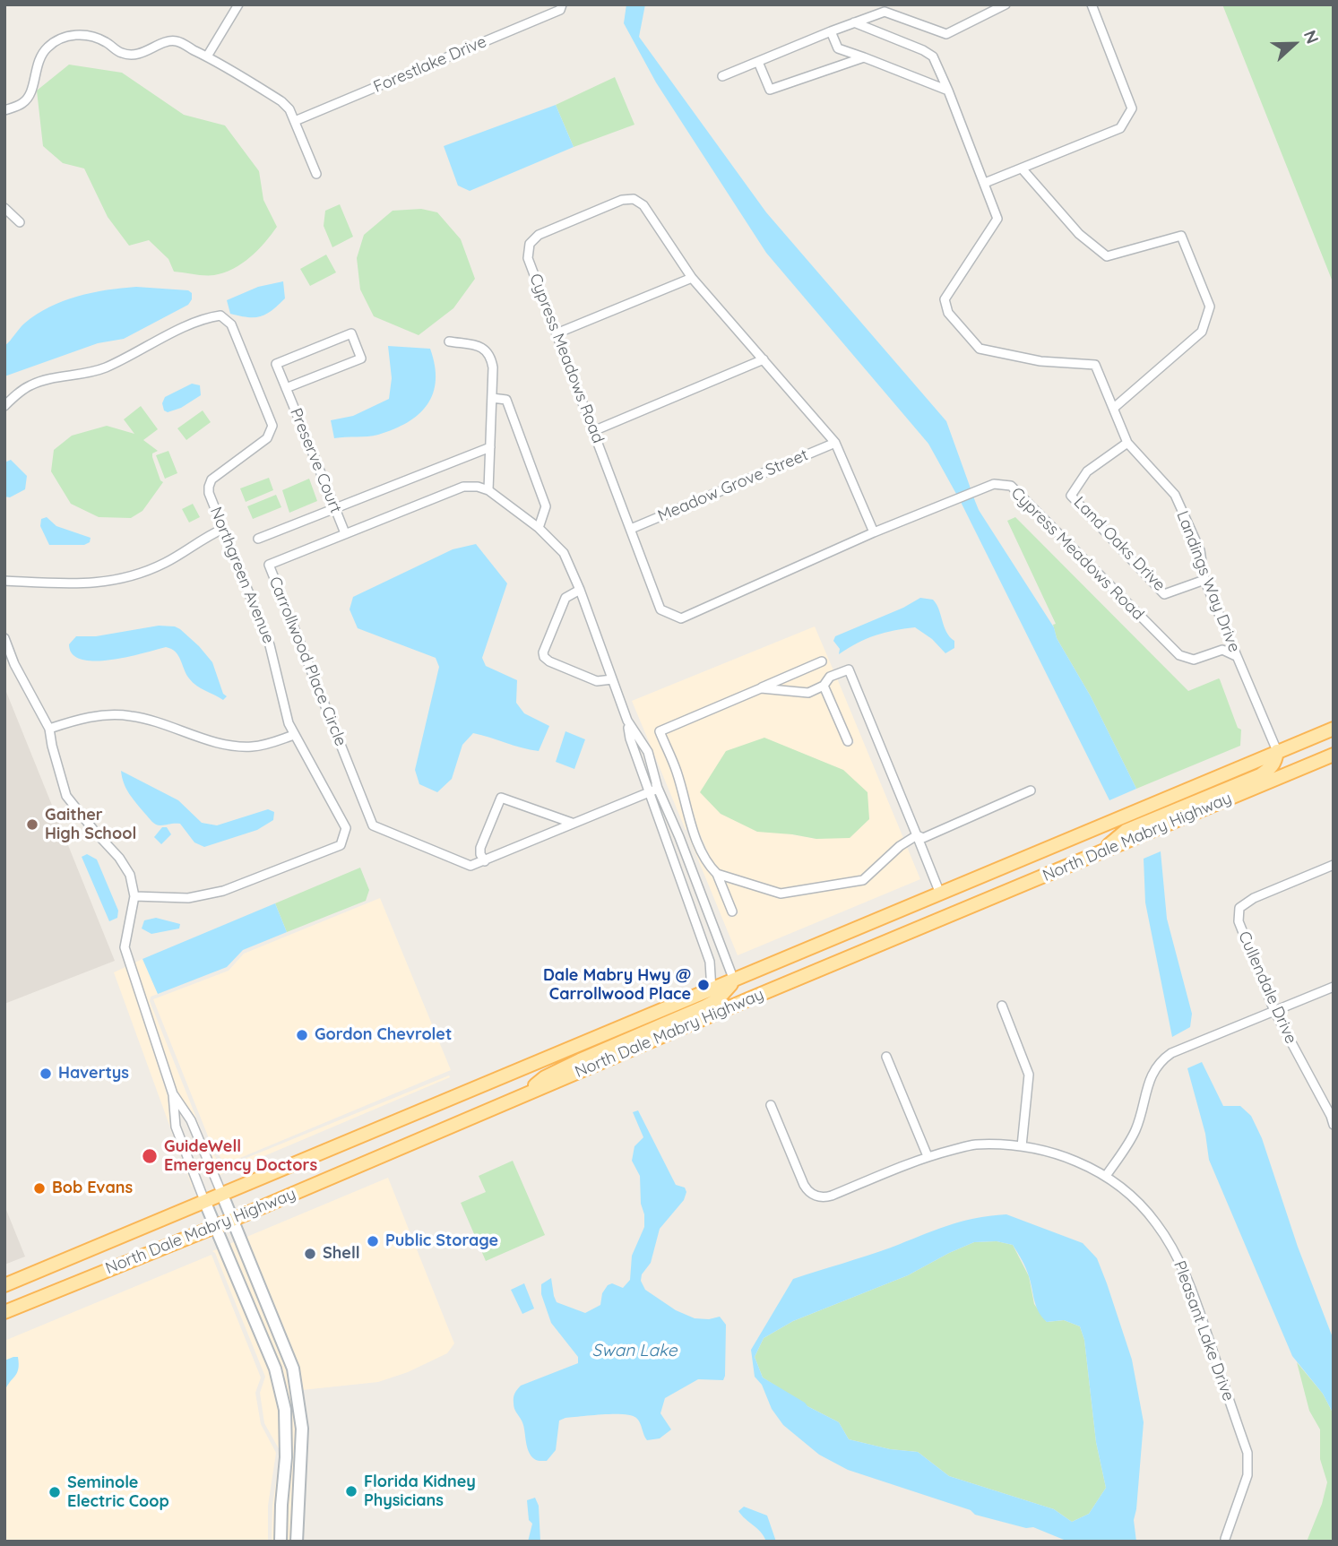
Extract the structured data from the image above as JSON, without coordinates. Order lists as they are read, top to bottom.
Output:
{
  "streets": {
    "main road": ["North Dale Mabry Highway"],
    "street": [
      "Forestlake Drive",
      "Cypress Meadows Road",
      "Preserve Court",
      "Meadow Grove Street",
      "Land Oaks Drive",
      "Northgreen Avenue",
      "Landings Way Drive",
      "Carrollwood Place Circle",
      "Cullendale Drive",
      "Pleasant Lake Drive"
    ]
  },
  "crossings": [
    ["Cypress Meadows Road", "Meadow Grove Street"],
    ["Cypress Meadows Road", "Landings Way Drive"],
    ["Preserve Court", "Carrollwood Place Circle"],
    ["Land Oaks Drive", "Landings Way Drive"],
    ["Landings Way Drive", "North Dale Mabry Highway"]
  ],
  "water": ["Swan Lake"],
  "places": [
    "Gaither High School",
    "Dale Mabry Hwy @ Carrollwood Place",
    "Gordon Chevrolet",
    "Havertys",
    "GuideWell Emergency Doctors",
    "Bob Evans",
    "Public Storage",
    "Shell",
    "Florida Kidney Physicians",
    "Seminole Electric Coop"
  ],
  "north": "right"
}
